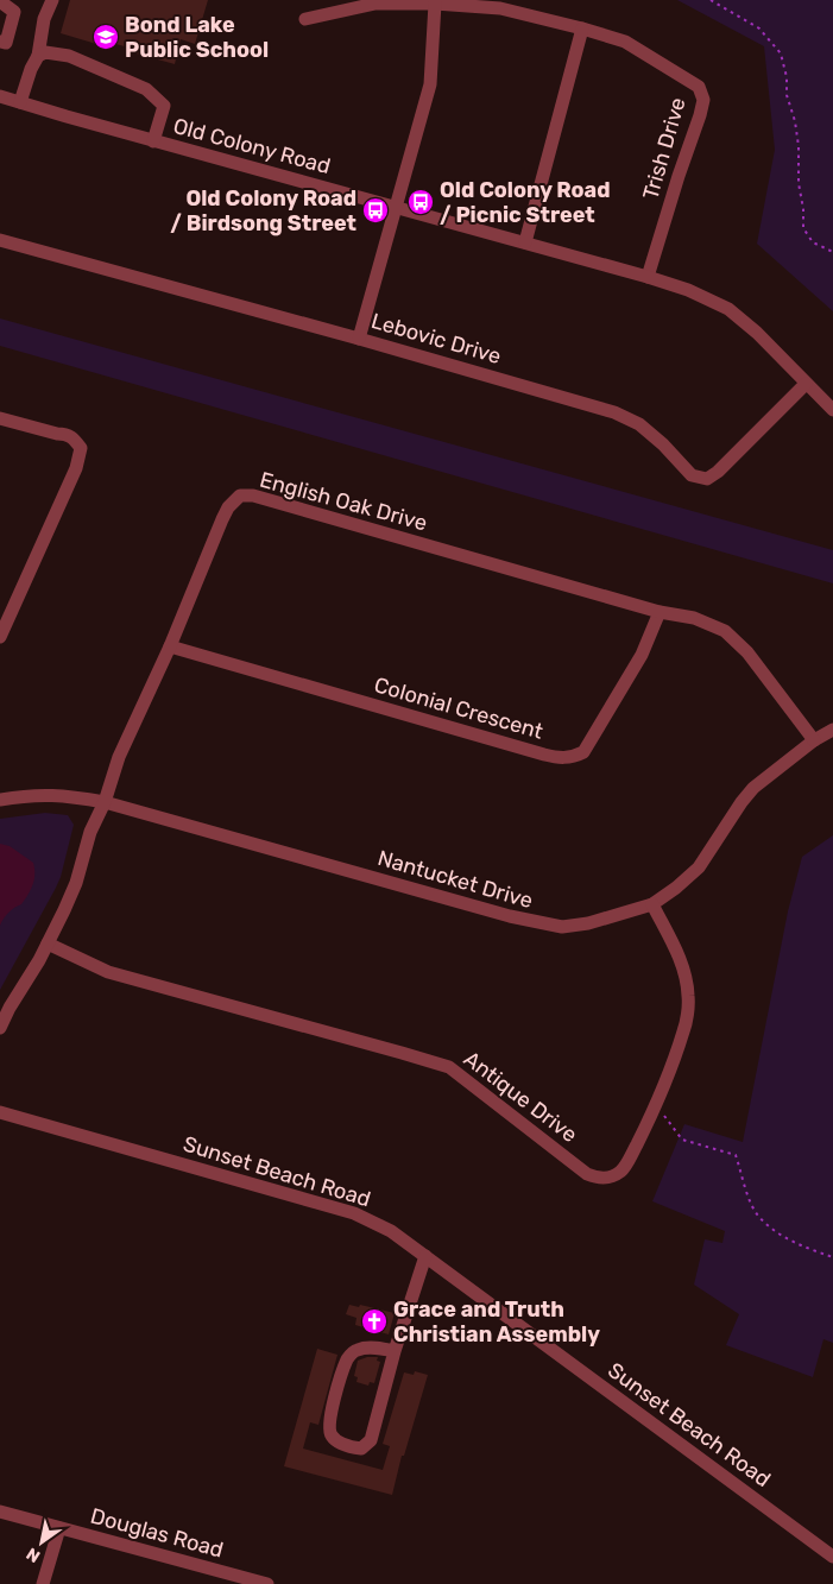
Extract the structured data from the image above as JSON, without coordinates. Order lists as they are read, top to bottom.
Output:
{
  "streets": {
    "street": [
      "Old Colony Road",
      "Trish Drive",
      "Lebovic Drive",
      "English Oak Drive",
      "Colonial Crescent",
      "Nantucket Drive",
      "Antique Drive",
      "Sunset Beach Road",
      "Douglas Road"
    ]
  },
  "crossings": [
    ["Old Colony Road", "Trish Drive"],
    ["Old Colony Road", "Lebovic Drive"],
    ["English Oak Drive", "Colonial Crescent"],
    ["English Oak Drive", "Nantucket Drive"],
    ["English Oak Drive", "Antique Drive"],
    ["Nantucket Drive", "Antique Drive"]
  ],
  "places": {
    "school or university": ["Bond Lake Public School"],
    "bus stop": ["Old Colony Road / Picnic Street", "Old Colony Road / Birdsong Street"],
    "church": ["Grace and Truth Christian Assembly"]
  },
  "north": "bottom left"
}
